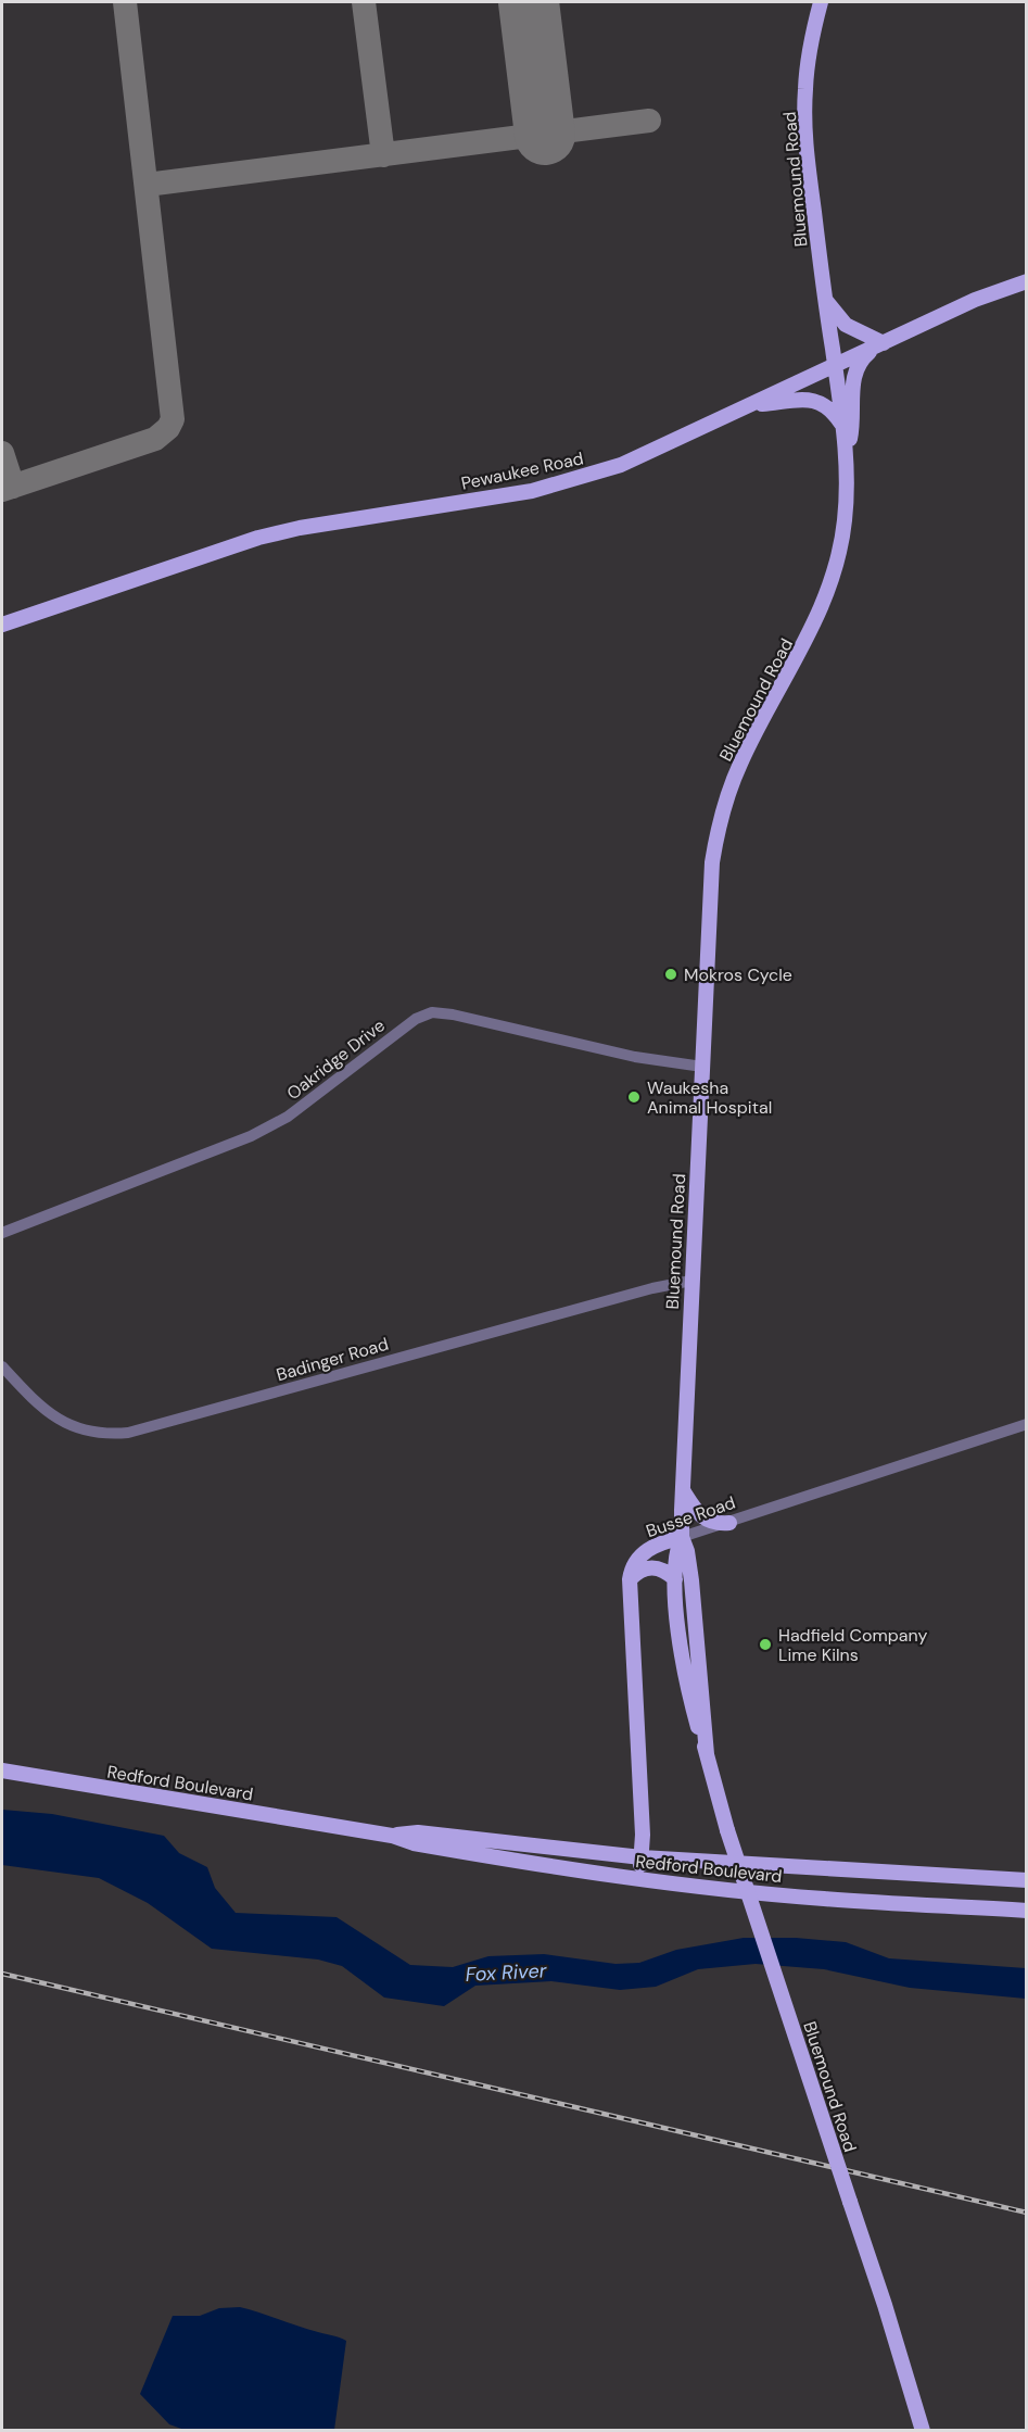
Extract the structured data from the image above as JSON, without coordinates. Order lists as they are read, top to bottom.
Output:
{
  "streets": {
    "main road": [
      "Bluemound Road",
      "Pewaukee Road",
      "Busse Road",
      "Redford Boulevard"
    ],
    "street": ["Oakridge Drive", "Badinger Road"]
  },
  "crossings": [
    ["Bluemound Road", "Pewaukee Road"],
    ["Bluemound Road", "Oakridge Drive"],
    ["Bluemound Road", "Badinger Road"],
    ["Bluemound Road", "Busse Road"]
  ],
  "water": ["Fox River"],
  "places": ["Mokros Cycle", "Waukesha Animal Hospital", "Hadfield Company Lime Kilns"]
}
